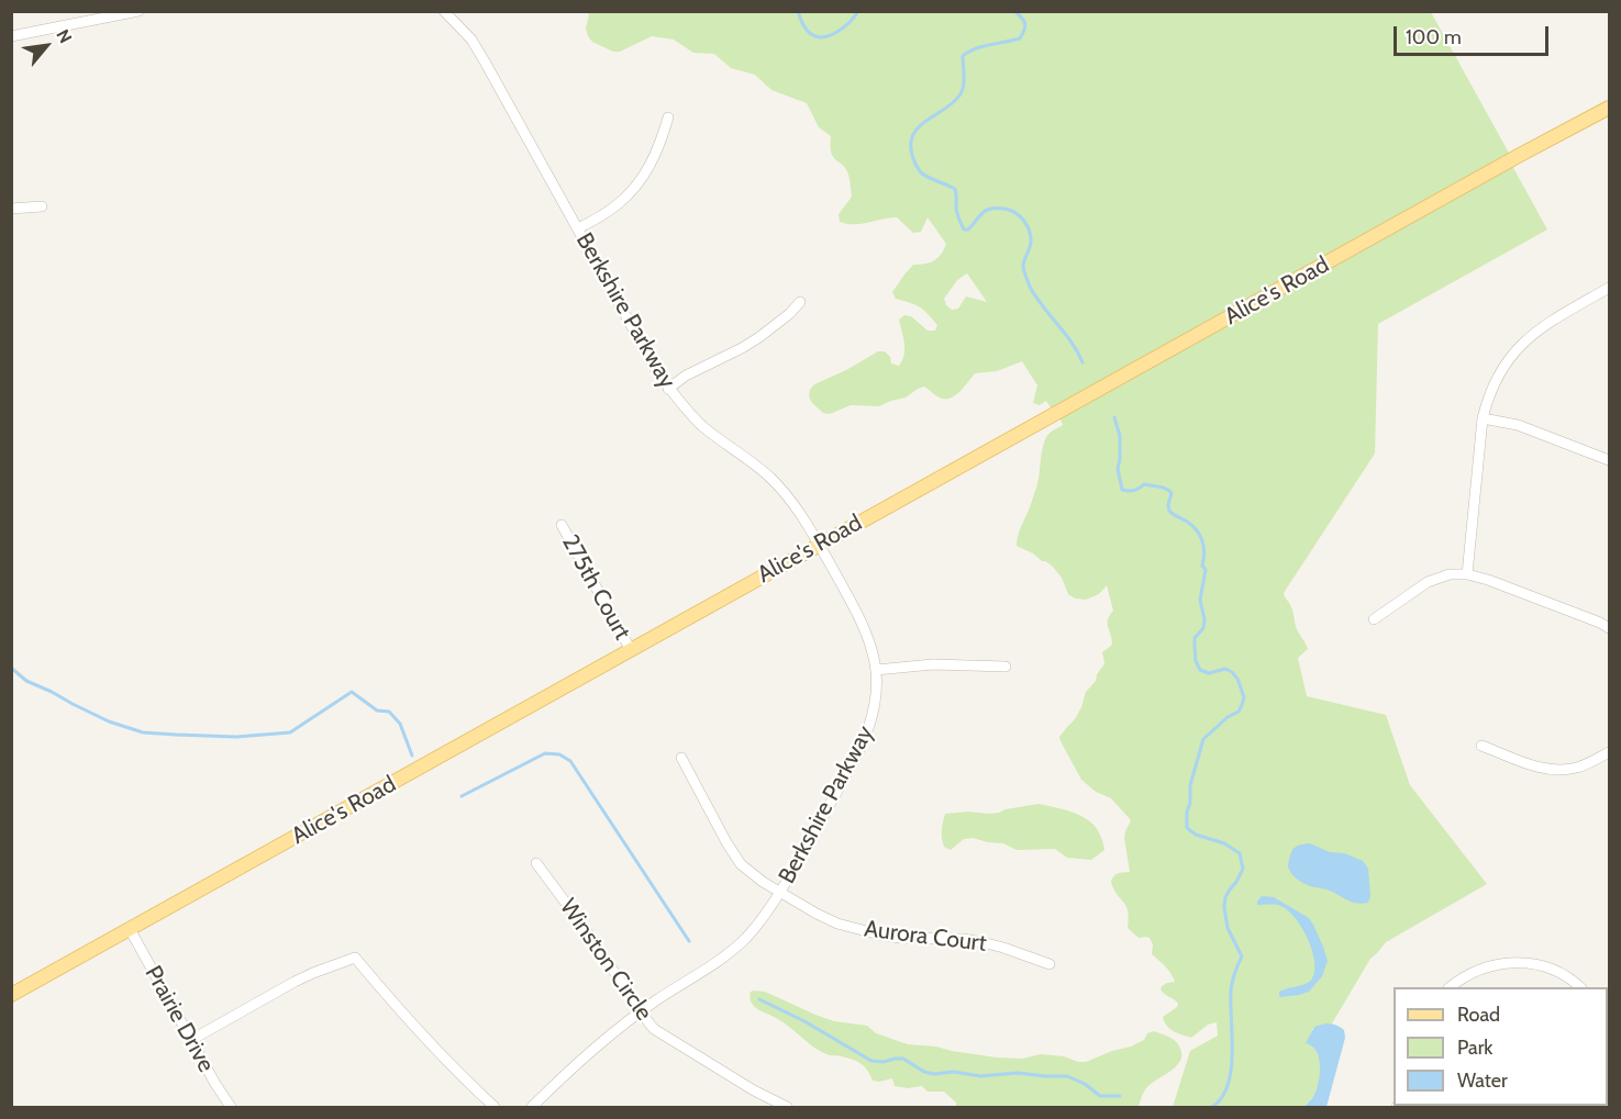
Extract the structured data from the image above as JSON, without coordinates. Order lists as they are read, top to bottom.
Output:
{
  "streets": {
    "main road": ["Alice's Road"],
    "street": [
      "Berkshire Parkway",
      "275th Court",
      "Aurora Court",
      "Winston Circle",
      "Prairie Drive"
    ]
  },
  "crossings": [
    ["Alice's Road", "Berkshire Parkway"],
    ["Alice's Road", "275th Court"],
    ["Alice's Road", "Prairie Drive"],
    ["Berkshire Parkway", "Aurora Court"],
    ["Berkshire Parkway", "Winston Circle"]
  ],
  "legend": ["Road", "Park", "Water"],
  "scale_bar": "100 m",
  "north": "top right"
}
